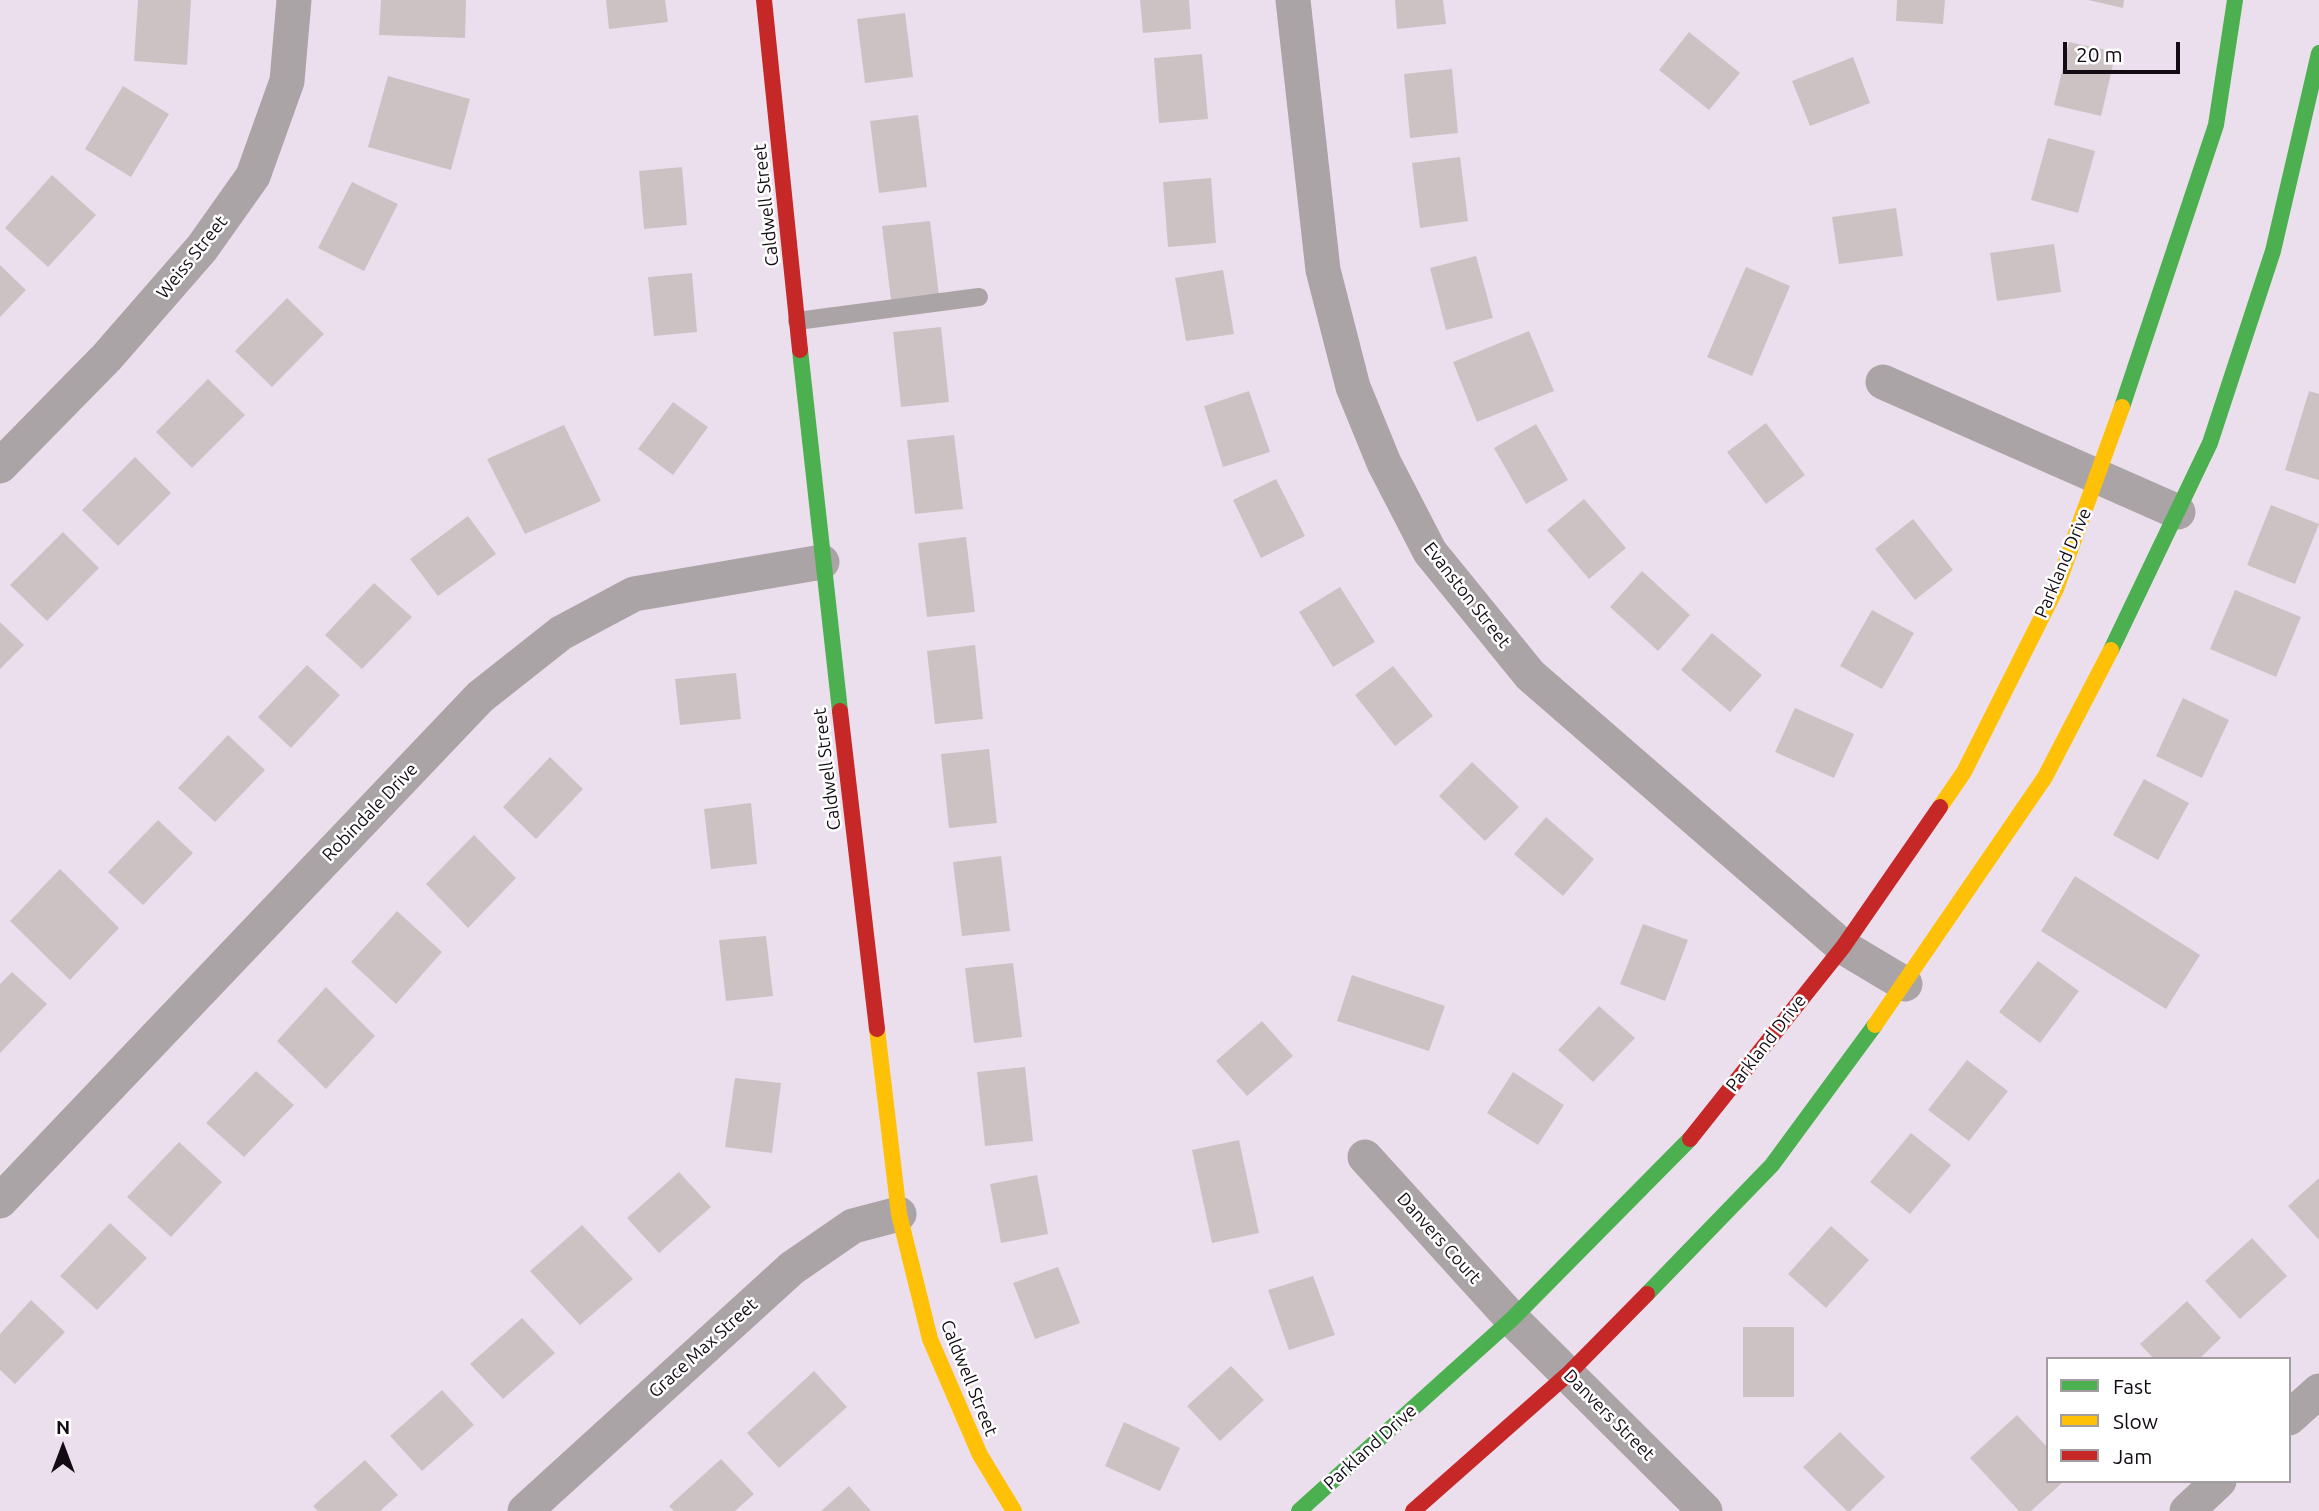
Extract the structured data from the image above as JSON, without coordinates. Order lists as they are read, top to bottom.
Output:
{
  "streets": {
    "street": [
      "Caldwell Street",
      "Weiss Street",
      "Parkland Drive",
      "Evanston Street",
      "Robindale Drive",
      "Danvers Court",
      "Grace Max Street",
      "Danvers Street"
    ]
  },
  "crossings": [
    ["Caldwell Street", "Robindale Drive"],
    ["Caldwell Street", "Grace Max Street"],
    ["Parkland Drive", "Evanston Street"],
    ["Parkland Drive", "Danvers Court"],
    ["Parkland Drive", "Danvers Street"],
    ["Danvers Court", "Danvers Street"]
  ],
  "legend": ["Fast", "Slow", "Jam"],
  "scale_bar": "20 m",
  "north": "top"
}
